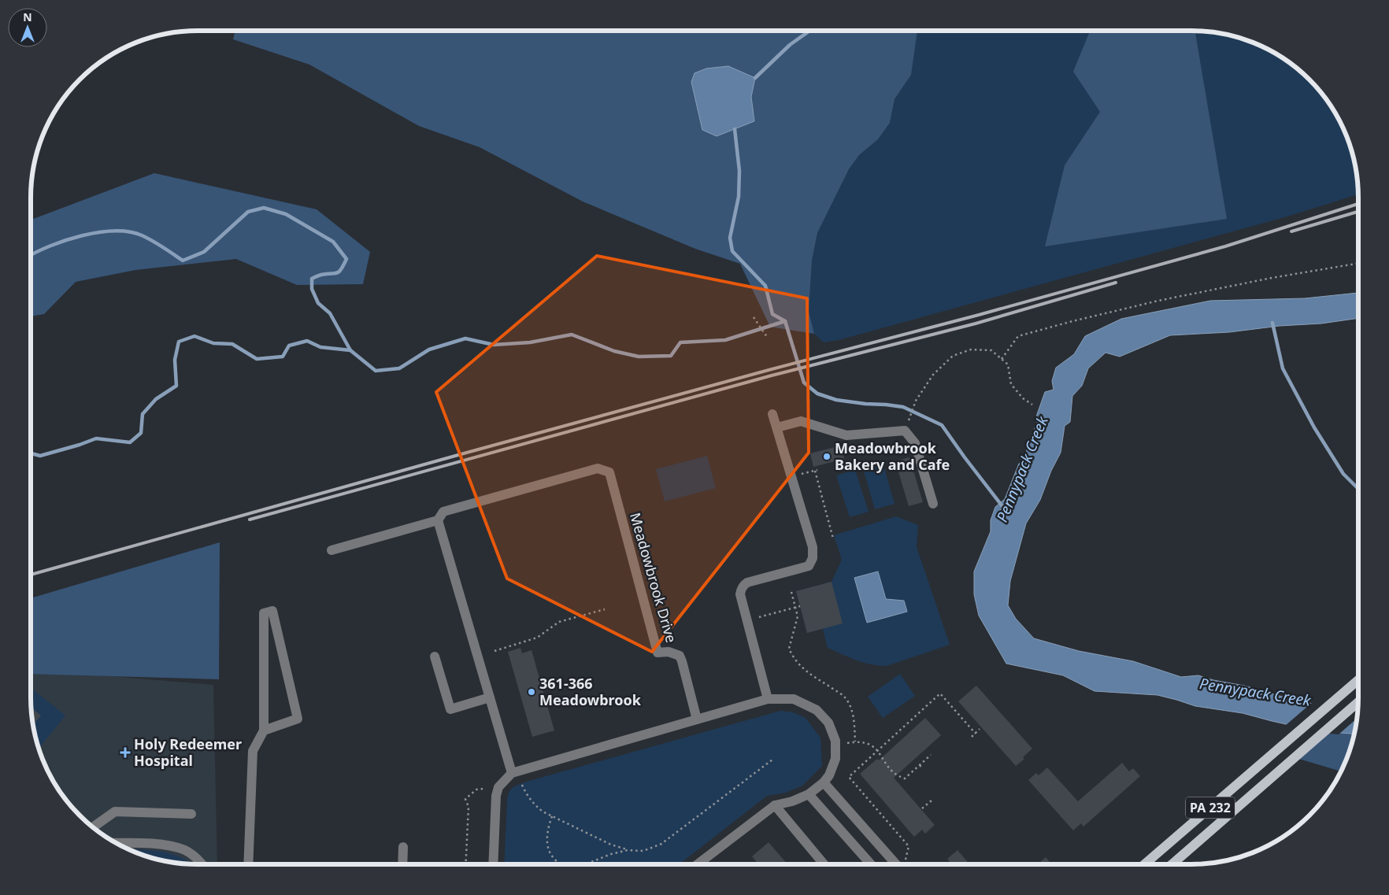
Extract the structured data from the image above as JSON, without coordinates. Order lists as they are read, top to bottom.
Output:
{
  "streets": {
    "main road": ["PA 232"],
    "street": ["Meadowbrook Drive"]
  },
  "water": ["Pennypack Creek"],
  "places": {
    "other": ["Meadowbrook Bakery and Cafe", "361-366 Meadowbrook"],
    "health": ["Holy Redeemer Hospital"]
  },
  "north": "top"
}
